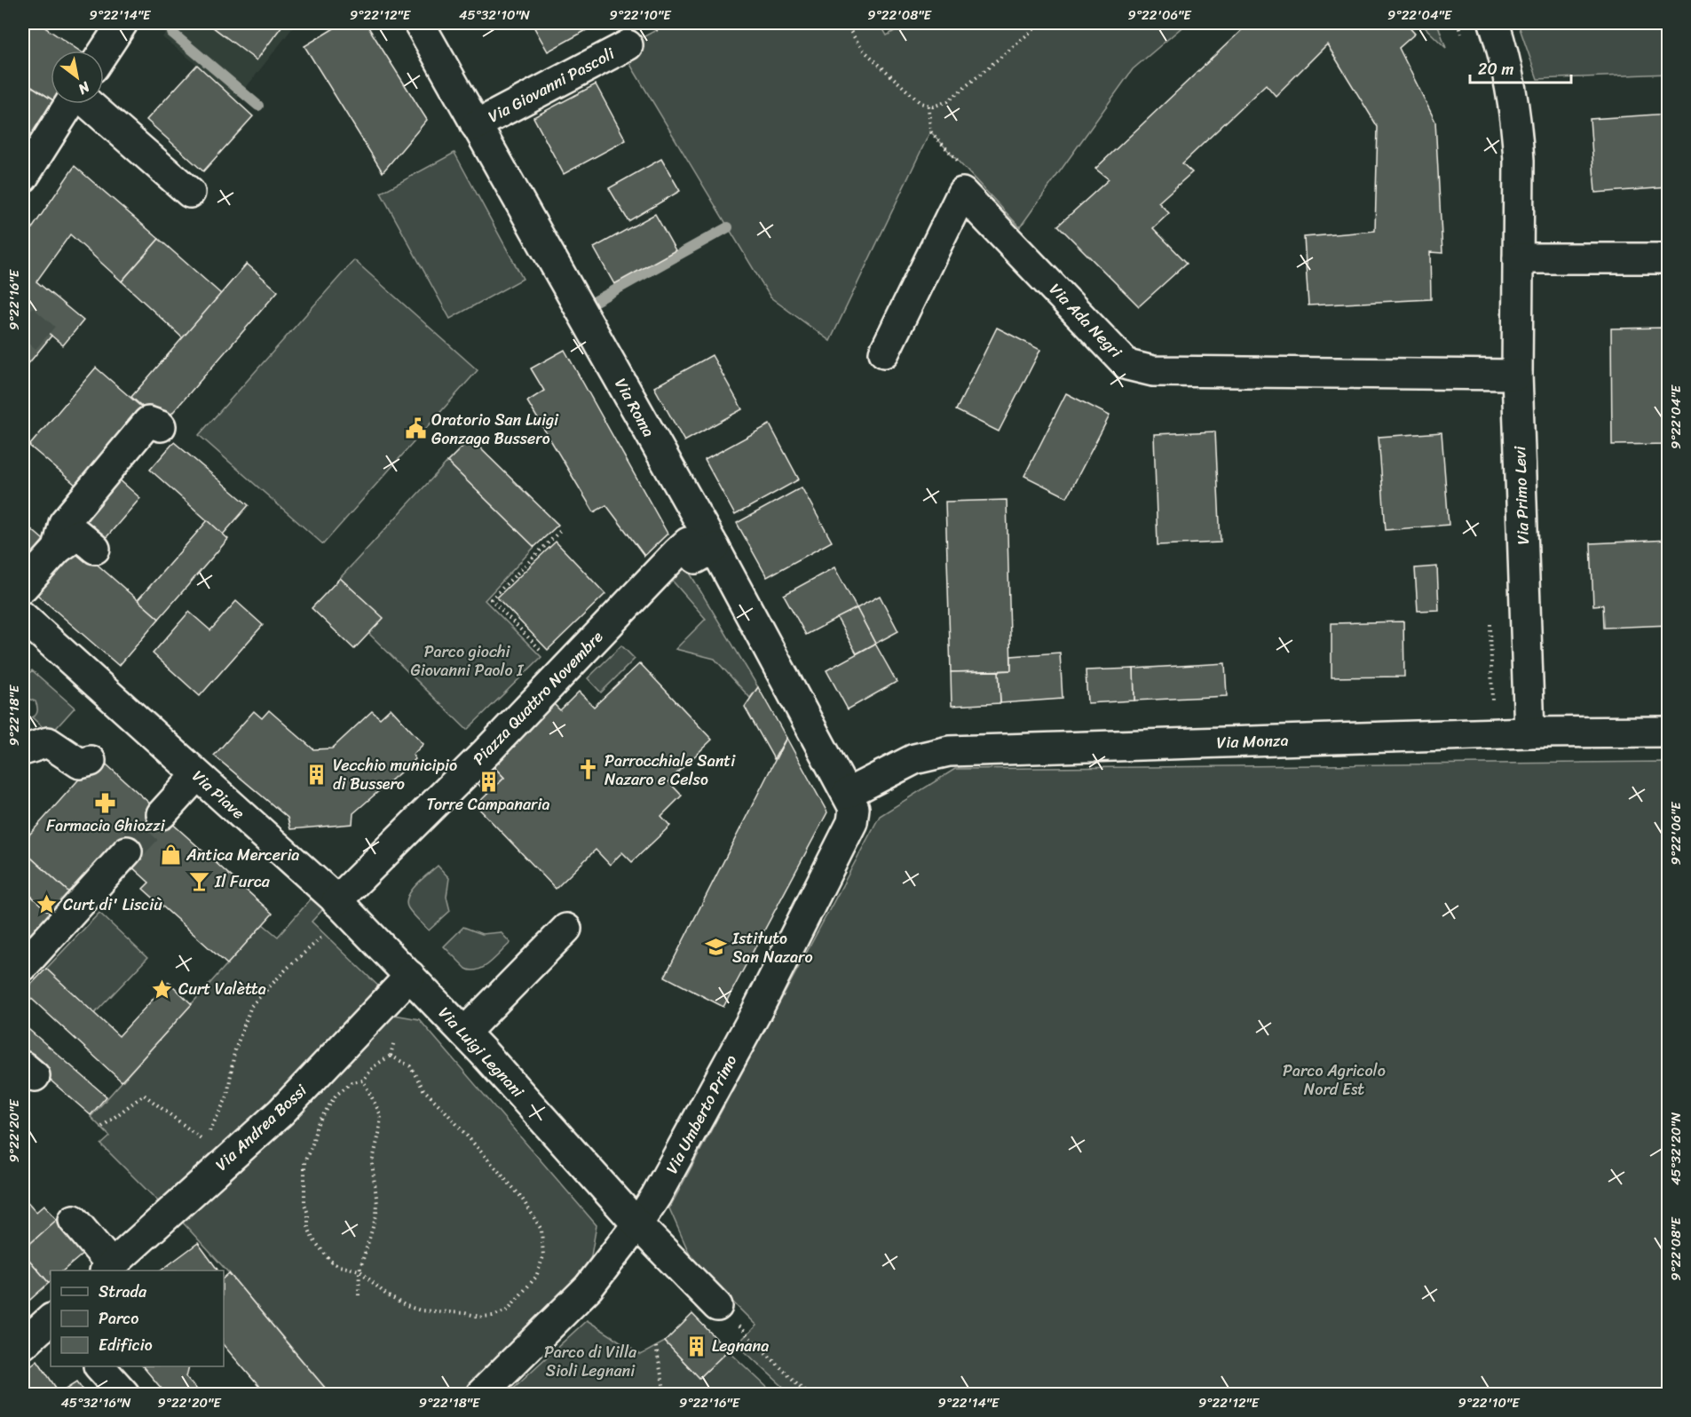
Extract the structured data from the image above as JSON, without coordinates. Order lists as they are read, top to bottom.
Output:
{
  "streets": {
    "street": [
      "Via Giovanni Pascoli",
      "Via Ada Negri",
      "Via Roma",
      "Via Primo Levi",
      "Piazza Quattro Novembre",
      "Via Monza",
      "Via Piave",
      "Via Luigi Legnani",
      "Via Umberto Primo",
      "Via Andrea Bossi"
    ]
  },
  "crossings": [
    ["Via Giovanni Pascoli", "Via Roma"],
    ["Via Ada Negri", "Via Primo Levi"],
    ["Via Roma", "Piazza Quattro Novembre"],
    ["Via Roma", "Via Monza"],
    ["Via Roma", "Via Umberto Primo"],
    ["Via Primo Levi", "Via Monza"],
    ["Piazza Quattro Novembre", "Via Piave"],
    ["Via Monza", "Via Umberto Primo"],
    ["Via Piave", "Via Luigi Legnani"],
    ["Via Piave", "Via Andrea Bossi"],
    ["Via Luigi Legnani", "Via Umberto Primo"],
    ["Via Luigi Legnani", "Via Andrea Bossi"]
  ],
  "parks": ["Parco giochi Giovanni Paolo I", "Parco Agricolo Nord Est", "Parco di Villa Sioli Legnani"],
  "places": {
    "public building": ["Oratorio San Luigi Gonzaga Bussero"],
    "church": ["Parrocchiale Santi Nazaro e Celso"],
    "building": ["Vecchio municipio di Bussero", "Torre Campanaria", "Legnana"],
    "pharmacy": ["Farmacia Ghiozzi"],
    "shop": ["Antica Merceria"],
    "bar": ["Il Furca"],
    "place": ["Curt di' Lisciù", "Curt Valètta"],
    "school or university": ["Istituto San Nazaro"]
  },
  "legend": ["Strada", "Parco", "Edificio"],
  "scale_bar": "20 m",
  "north": "bottom right",
  "coordinates": [
    "9°22'14\"E",
    "9°22'12\"E",
    "45°32'10\"N",
    "9°22'10\"E",
    "9°22'08\"E",
    "9°22'06\"E",
    "9°22'04\"E",
    "9°22'16\"E",
    "9°22'18\"E",
    "9°22'20\"E",
    "45°32'20\"N",
    "45°32'16\"N"
  ]
}
